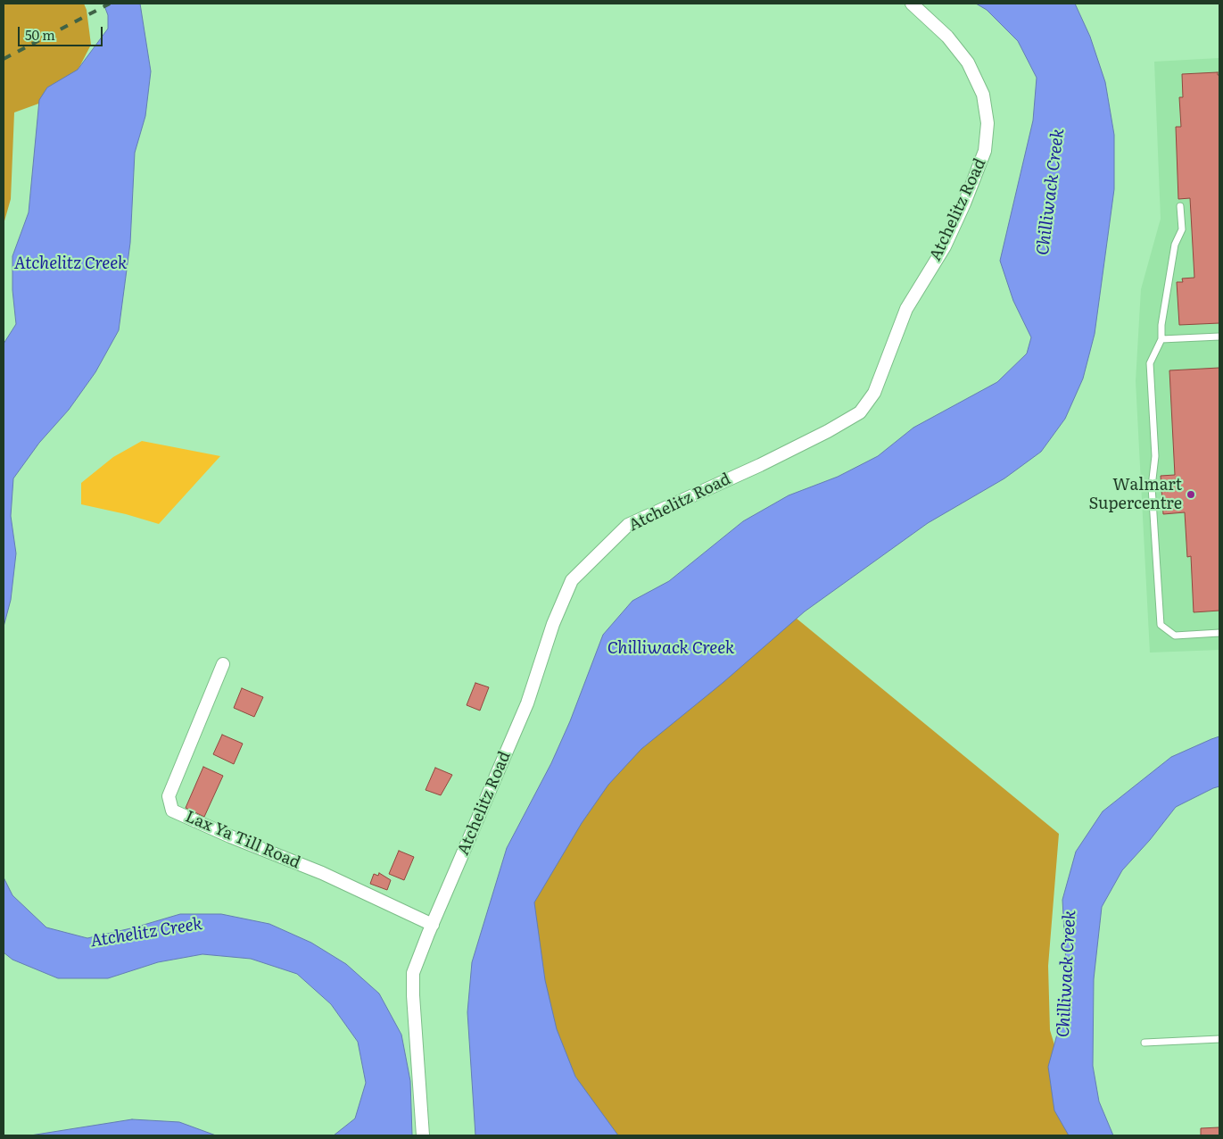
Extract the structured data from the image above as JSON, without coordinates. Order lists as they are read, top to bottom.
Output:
{
  "streets": {
    "street": ["Atchelitz Road", "Lax Ya Till Road"]
  },
  "crossings": [
    ["Atchelitz Road", "Lax Ya Till Road"]
  ],
  "water": ["Chilliwack Creek", "Atchelitz Creek"],
  "places": ["Walmart Supercentre"],
  "scale_bar": "50 m"
}
